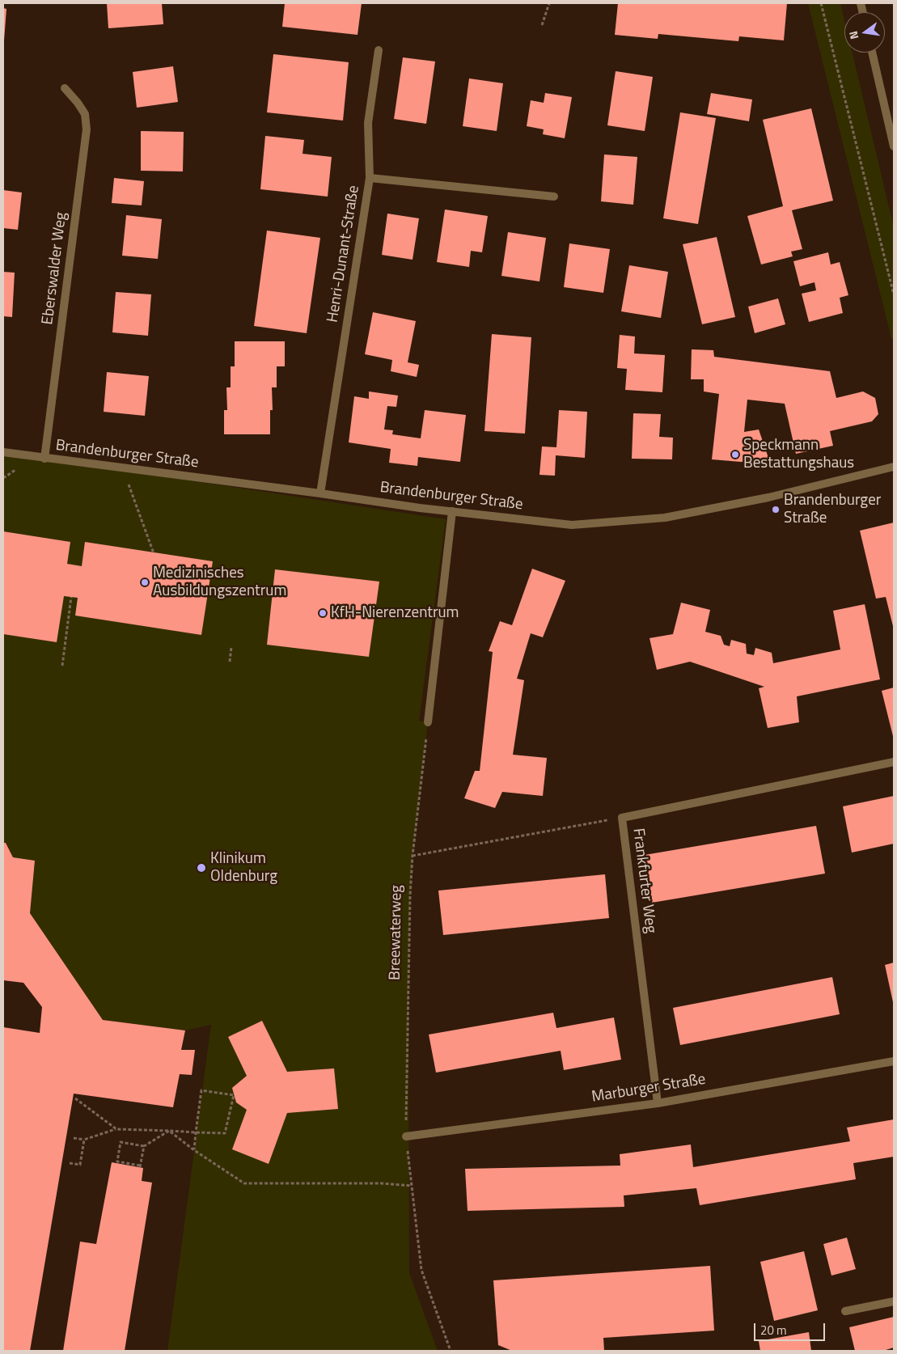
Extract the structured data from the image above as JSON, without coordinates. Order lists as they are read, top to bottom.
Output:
{
  "streets": {
    "street": [
      "Henri-Dunant-Straße",
      "Eberswalder Weg",
      "Brandenburger Straße",
      "Frankfurter Weg",
      "Marburger Straße"
    ],
    "path": ["Breewaterweg"]
  },
  "crossings": [
    ["Henri-Dunant-Straße", "Brandenburger Straße"],
    ["Eberswalder Weg", "Brandenburger Straße"],
    ["Frankfurter Weg", "Marburger Straße"],
    ["Breewaterweg", "Marburger Straße"]
  ],
  "places": [
    "Speckmann Bestattungshaus",
    "Brandenburger Straße",
    "Medizinisches Ausbildungszentrum",
    "KfH-Nierenzentrum",
    "Klinikum Oldenburg"
  ],
  "scale_bar": "20 m",
  "north": "left"
}
